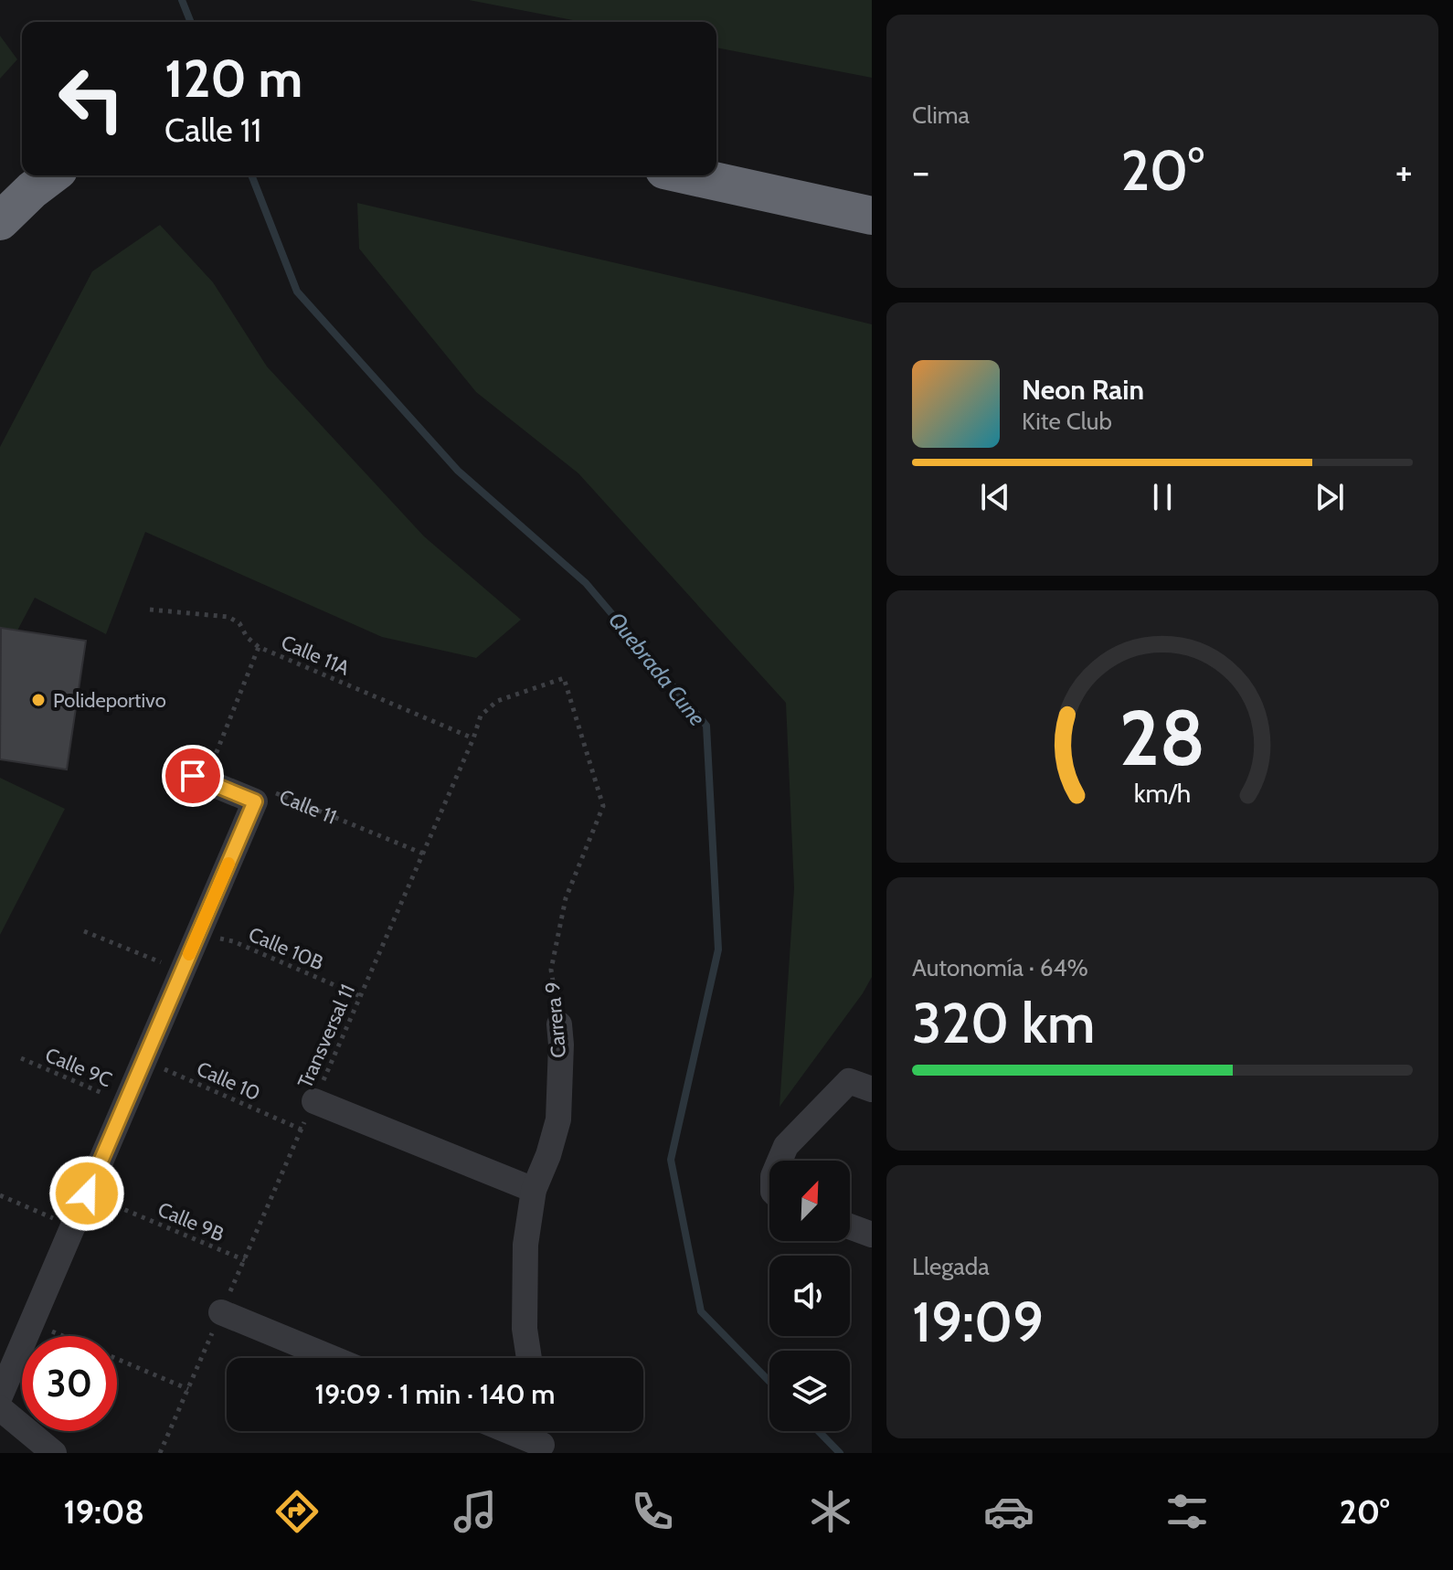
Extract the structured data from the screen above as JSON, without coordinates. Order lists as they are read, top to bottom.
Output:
{
  "streets": {
    "street": ["Calle 11", "Carrera 9"],
    "path": [
      "Calle 11A",
      "Calle 10B",
      "Transversal 11",
      "Calle 9C",
      "Calle 10",
      "Calle 9B"
    ]
  },
  "crossings": [
    ["Calle 11A", "Transversal 11"],
    ["Calle 11", "Transversal 11"],
    ["Calle 10B", "Transversal 11"],
    ["Carrera 9", "Transversal 11"],
    ["Transversal 11", "Calle 10"],
    ["Transversal 11", "Calle 9B"]
  ],
  "water": ["Quebrada Cune"],
  "places": ["Polideportivo"],
  "north": "top right",
  "page": {
    "tile": [
      "Clima",
      ["Autonomía · 64%", "320 km"],
      ["Llegada", "19:09"]
    ],
    "turn": ["120 m", "Calle 11"],
    "heat": ["−", "20°", "+"],
    "song": ["Neon Rain", "Kite Club"],
    "limit": "30",
    "trip": "19:09 · 1 min · 140 m",
    "tabs": ["19:08", "20°"],
    "gauge": ["28", "km/h"]
  }
}
